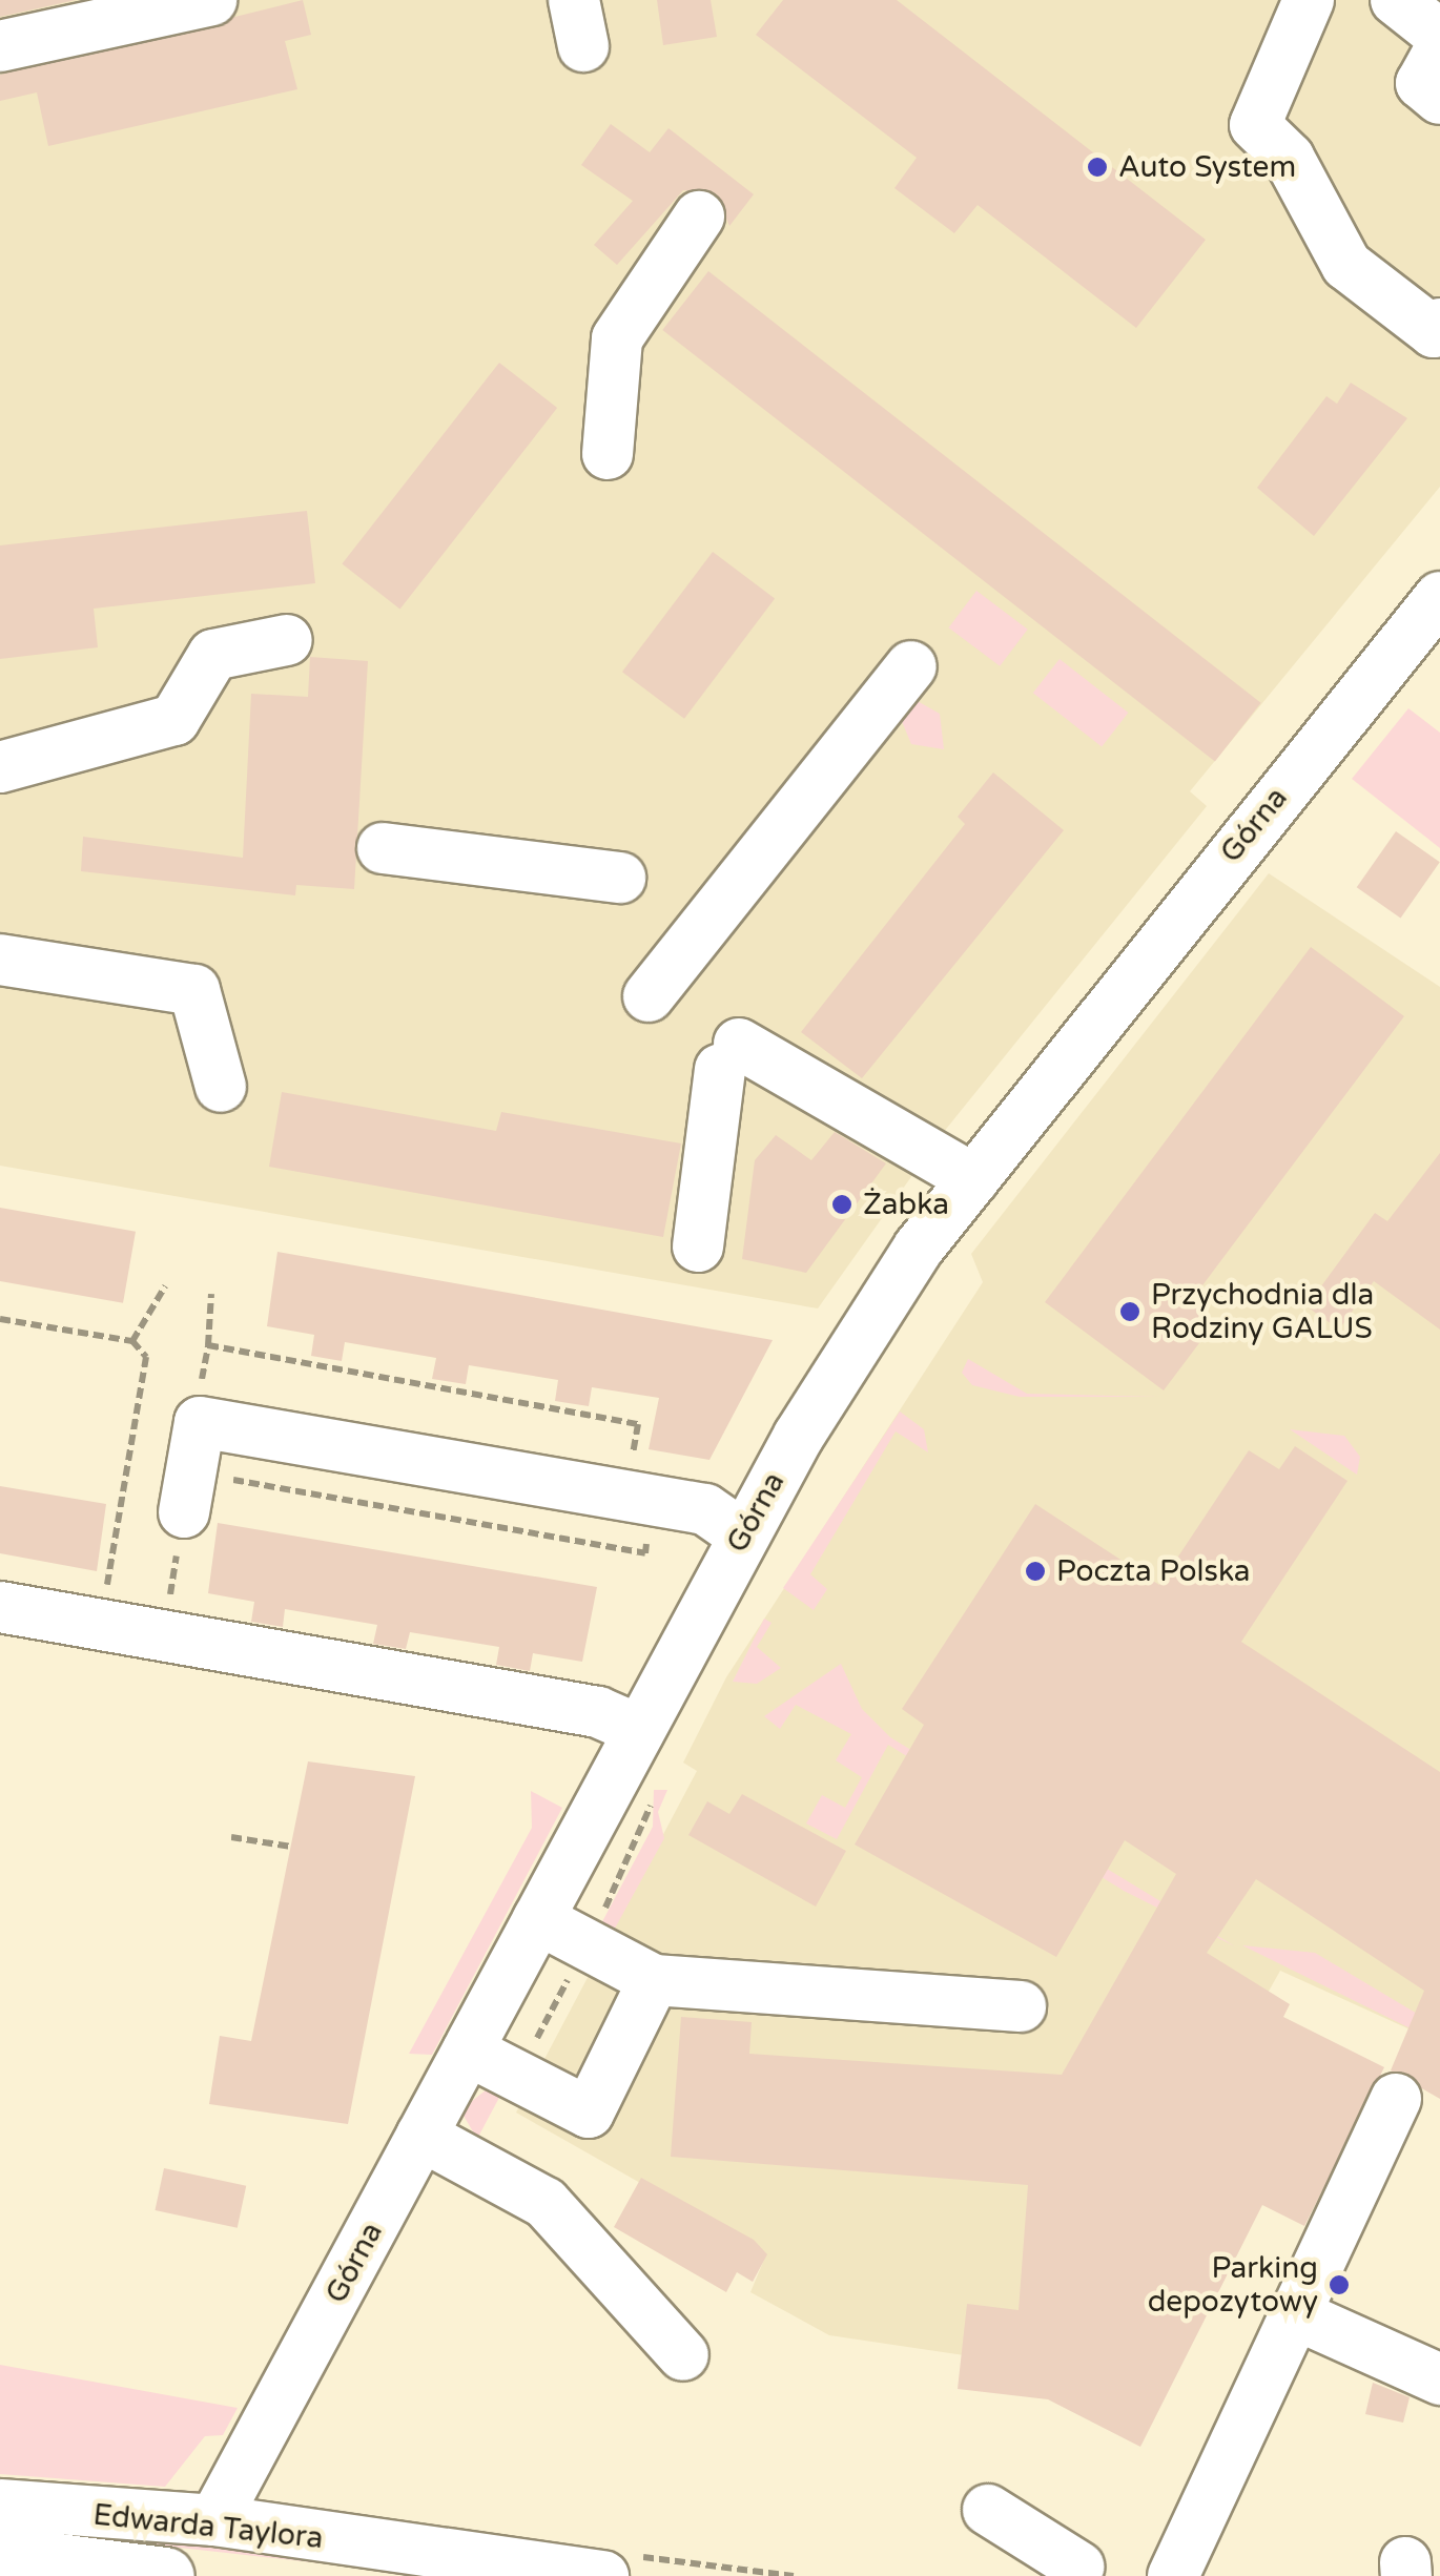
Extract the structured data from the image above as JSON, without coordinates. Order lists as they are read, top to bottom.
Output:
{
  "streets": {
    "street": ["Górna", "Edwarda Taylora"]
  },
  "crossings": [
    ["Górna", "Edwarda Taylora"]
  ],
  "places": [
    "Auto System",
    "Żabka",
    "Przychodnia dla Rodziny GALUS",
    "Poczta Polska",
    "Parking depozytowy"
  ]
}
